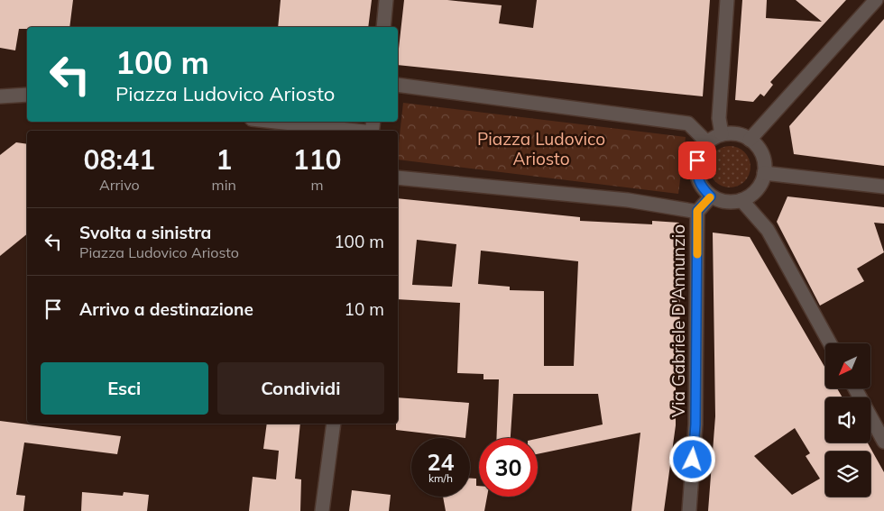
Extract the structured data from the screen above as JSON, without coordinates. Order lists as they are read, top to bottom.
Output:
{
  "streets": {
    "street": ["Via Gabriele D'Annunzio"]
  },
  "parks": ["Piazza Ludovico Ariosto"],
  "north": "bottom left",
  "page": {
    "turn": ["100 m", "Piazza Ludovico Ariosto"],
    "eta": [
      "08:41",
      "Arrivo",
      "1",
      "min",
      "110",
      "m"
    ],
    "list": [
      {
        "name": "Svolta a sinistra",
        "note": "Piazza Ludovico Ariosto",
        "value": "100 m"
      },
      {
        "name": "Arrivo a destinazione",
        "value": "10 m"
      }
    ],
    "buttons": ["Esci", "Condividi"],
    "speed": "24 km/h",
    "limit": "30"
  }
}
